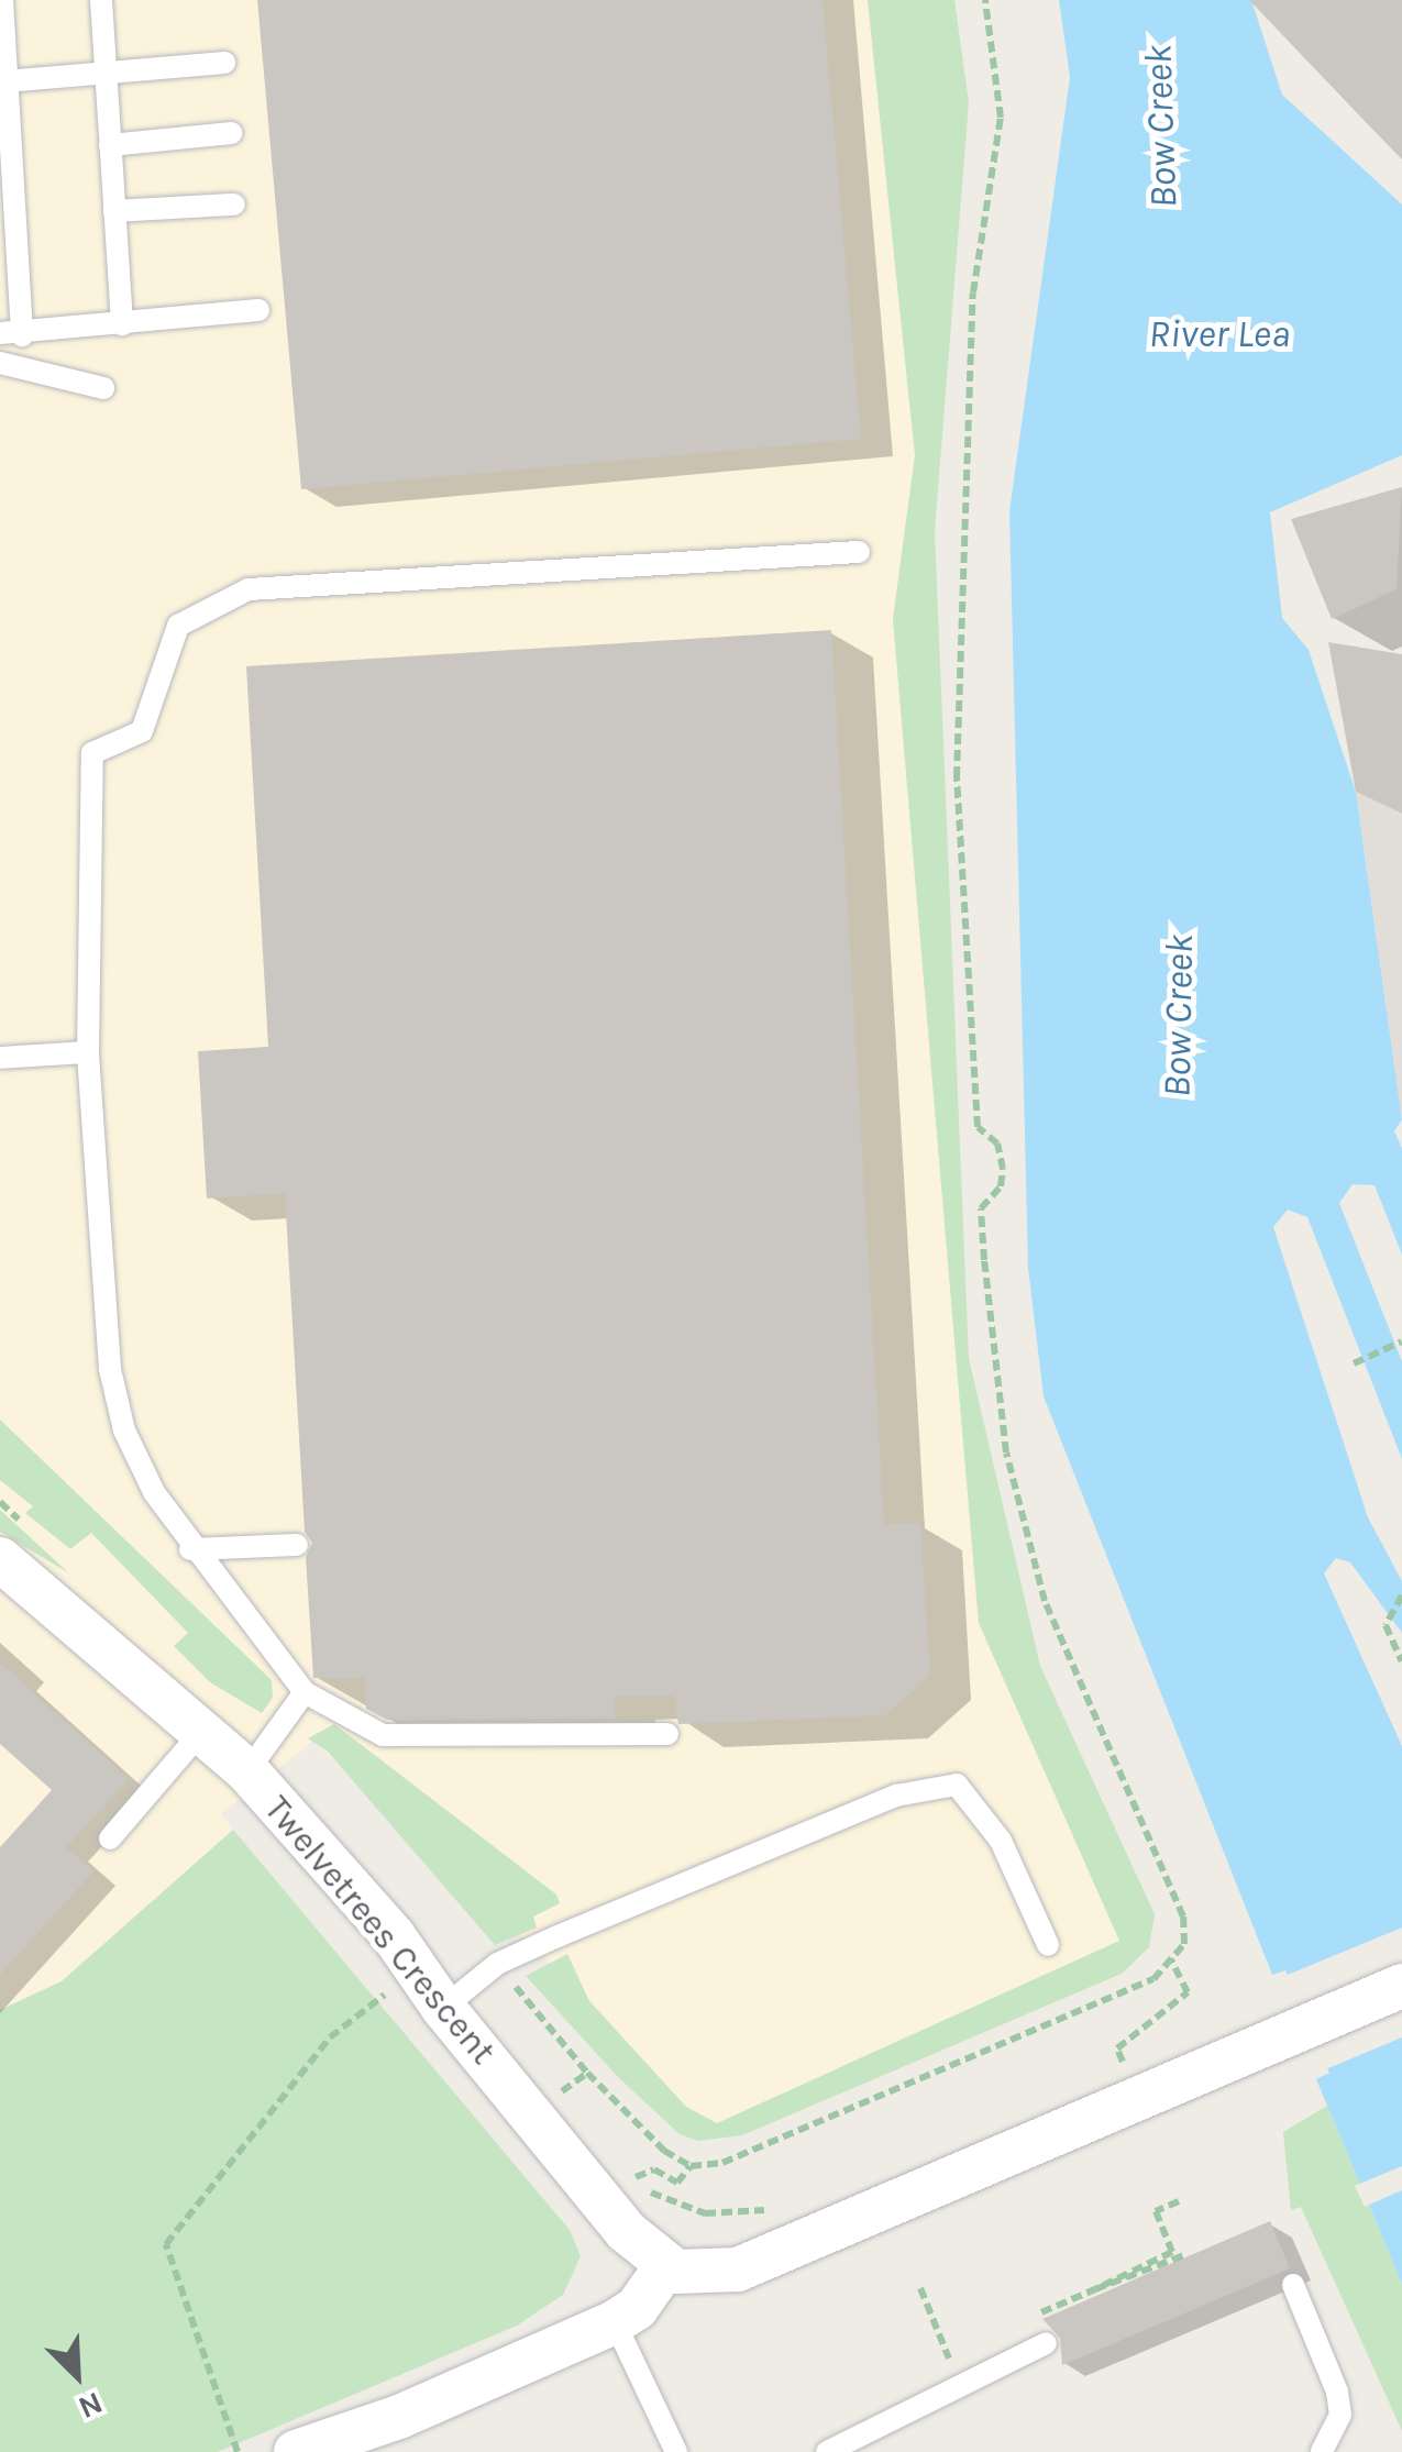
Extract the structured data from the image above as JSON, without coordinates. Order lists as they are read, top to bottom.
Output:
{
  "streets": {
    "street": ["Twelvetrees Crescent"]
  },
  "water": ["Bow Creek", "River Lea"],
  "north": "bottom right"
}
